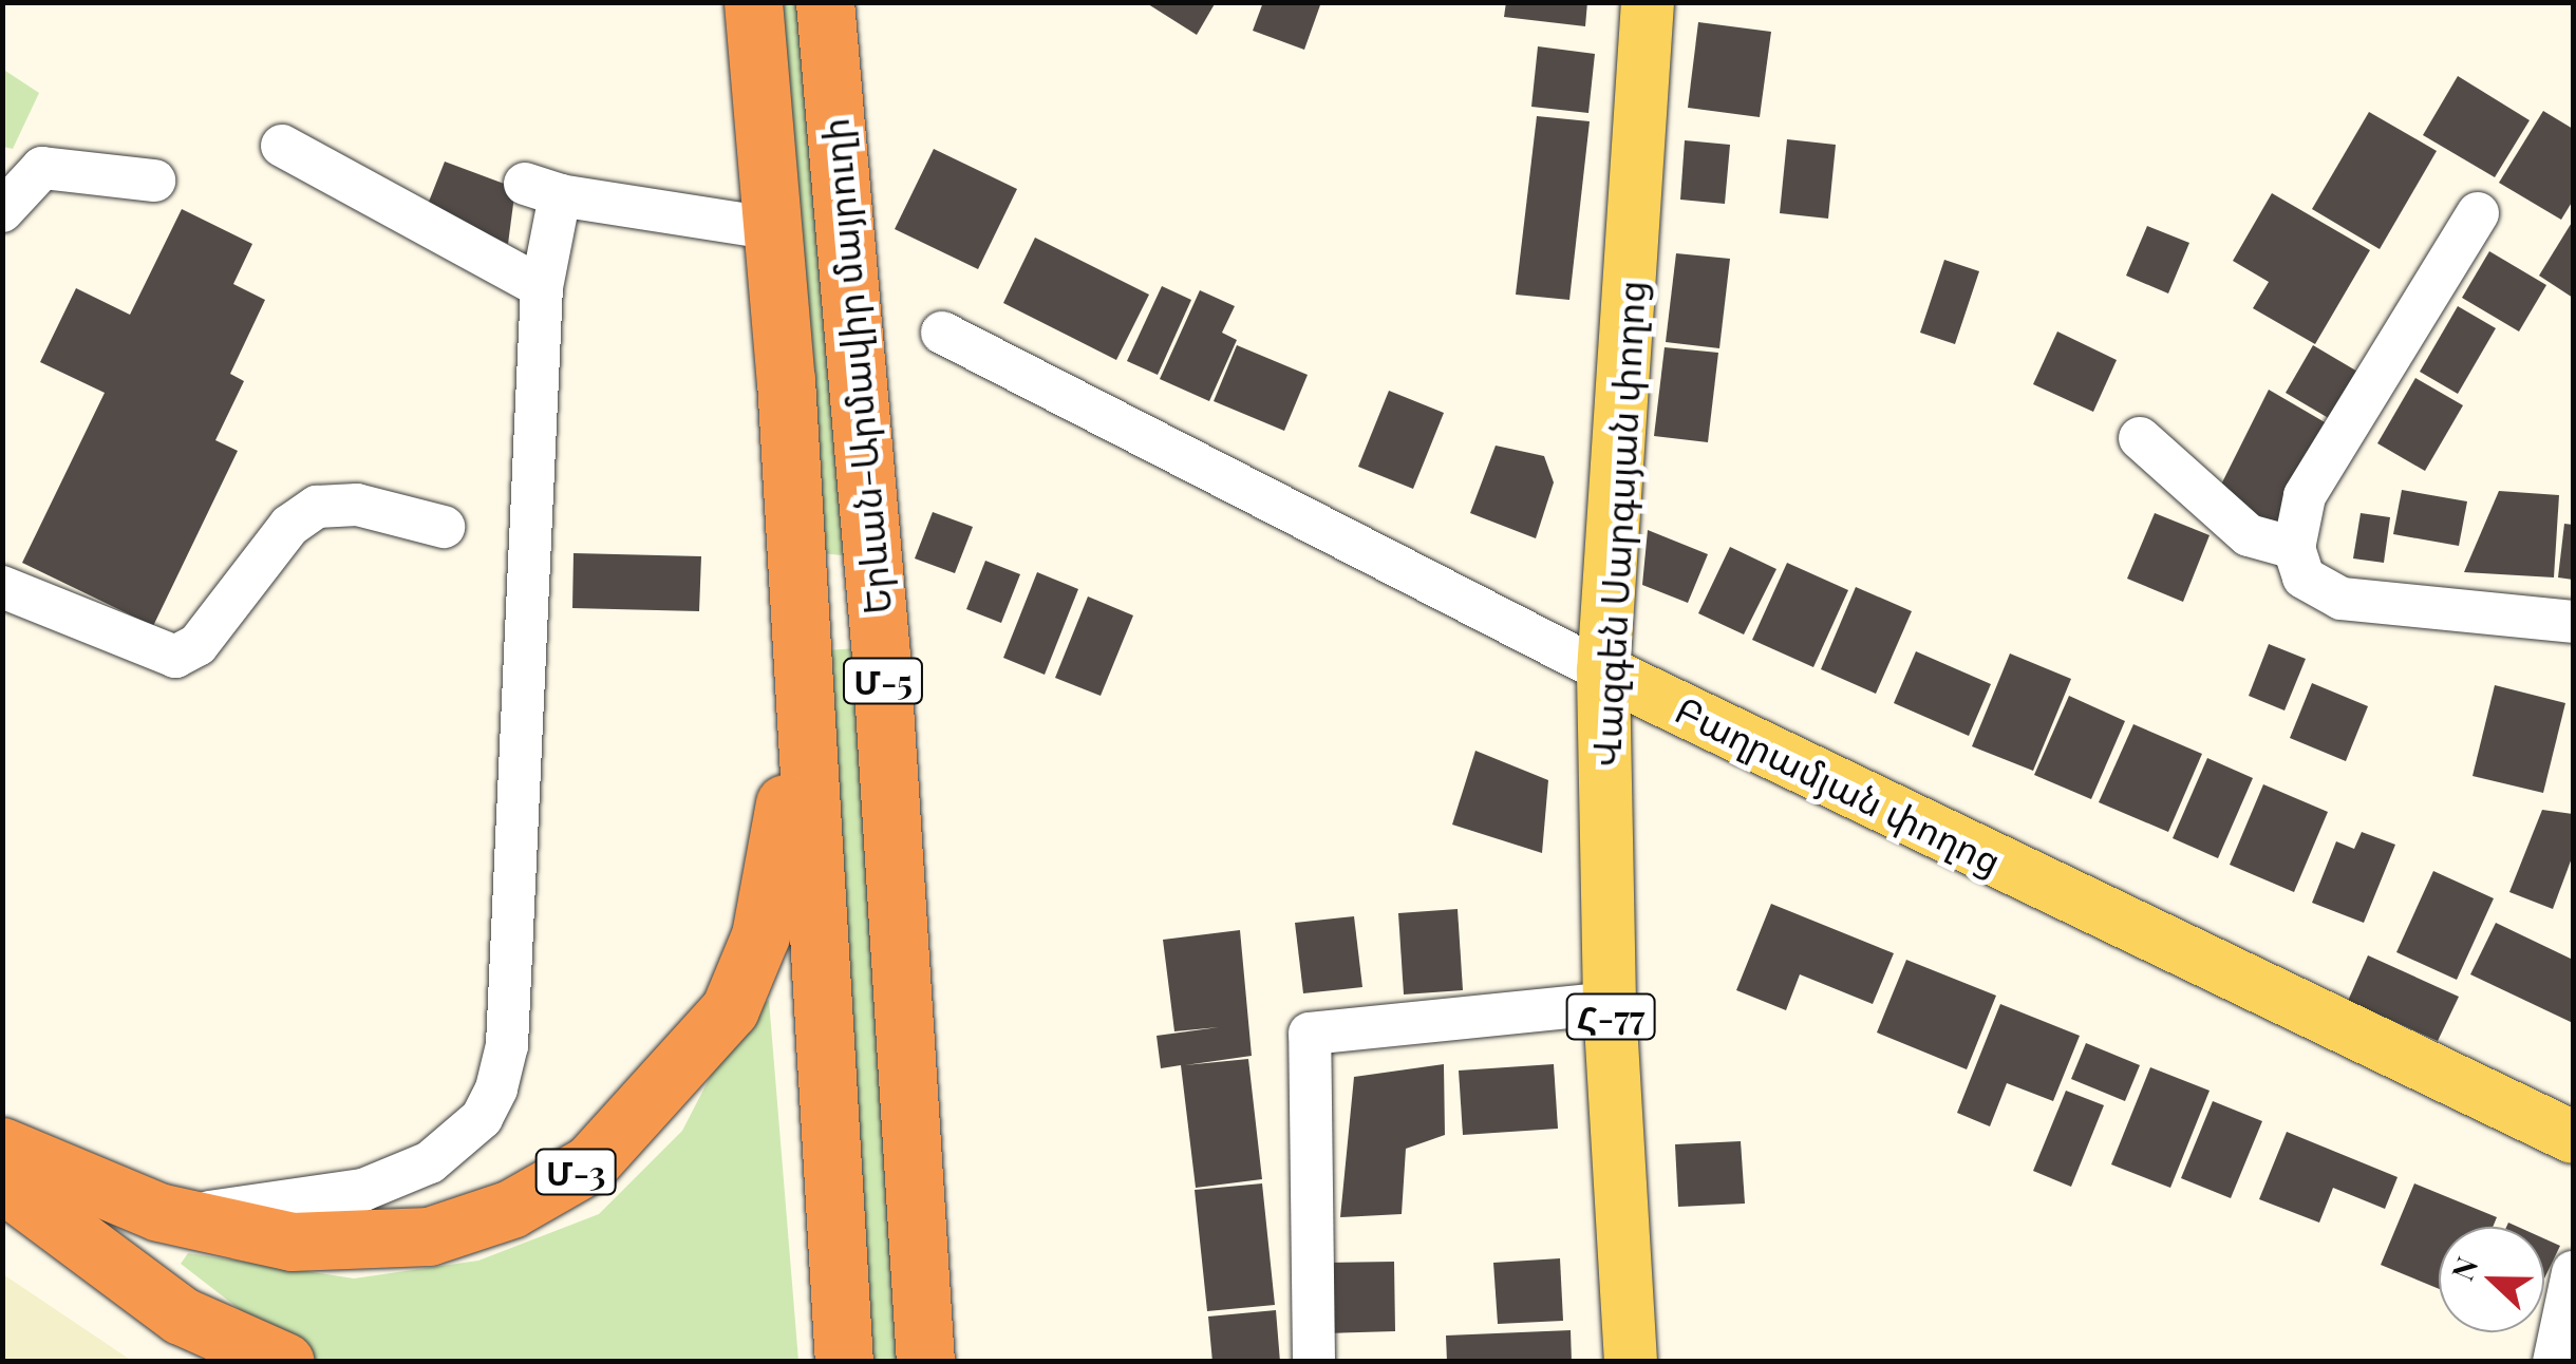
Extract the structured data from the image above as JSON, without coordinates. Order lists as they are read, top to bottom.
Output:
{
  "streets": {
    "highway": ["Երևան-Արմավիր մայրուղի", "Մ-5", "Մ-3"],
    "main road": ["Վազգեն Սարգսյան փողոց", "Բաղրամյան փողոց", "Հ-77"]
  },
  "crossings": [
    ["Երևան-Արմավիր մայրուղի", "Մ-3"],
    ["Վազգեն Սարգսյան փողոց", "Բաղրամյան փողոց"]
  ],
  "north": "left"
}
